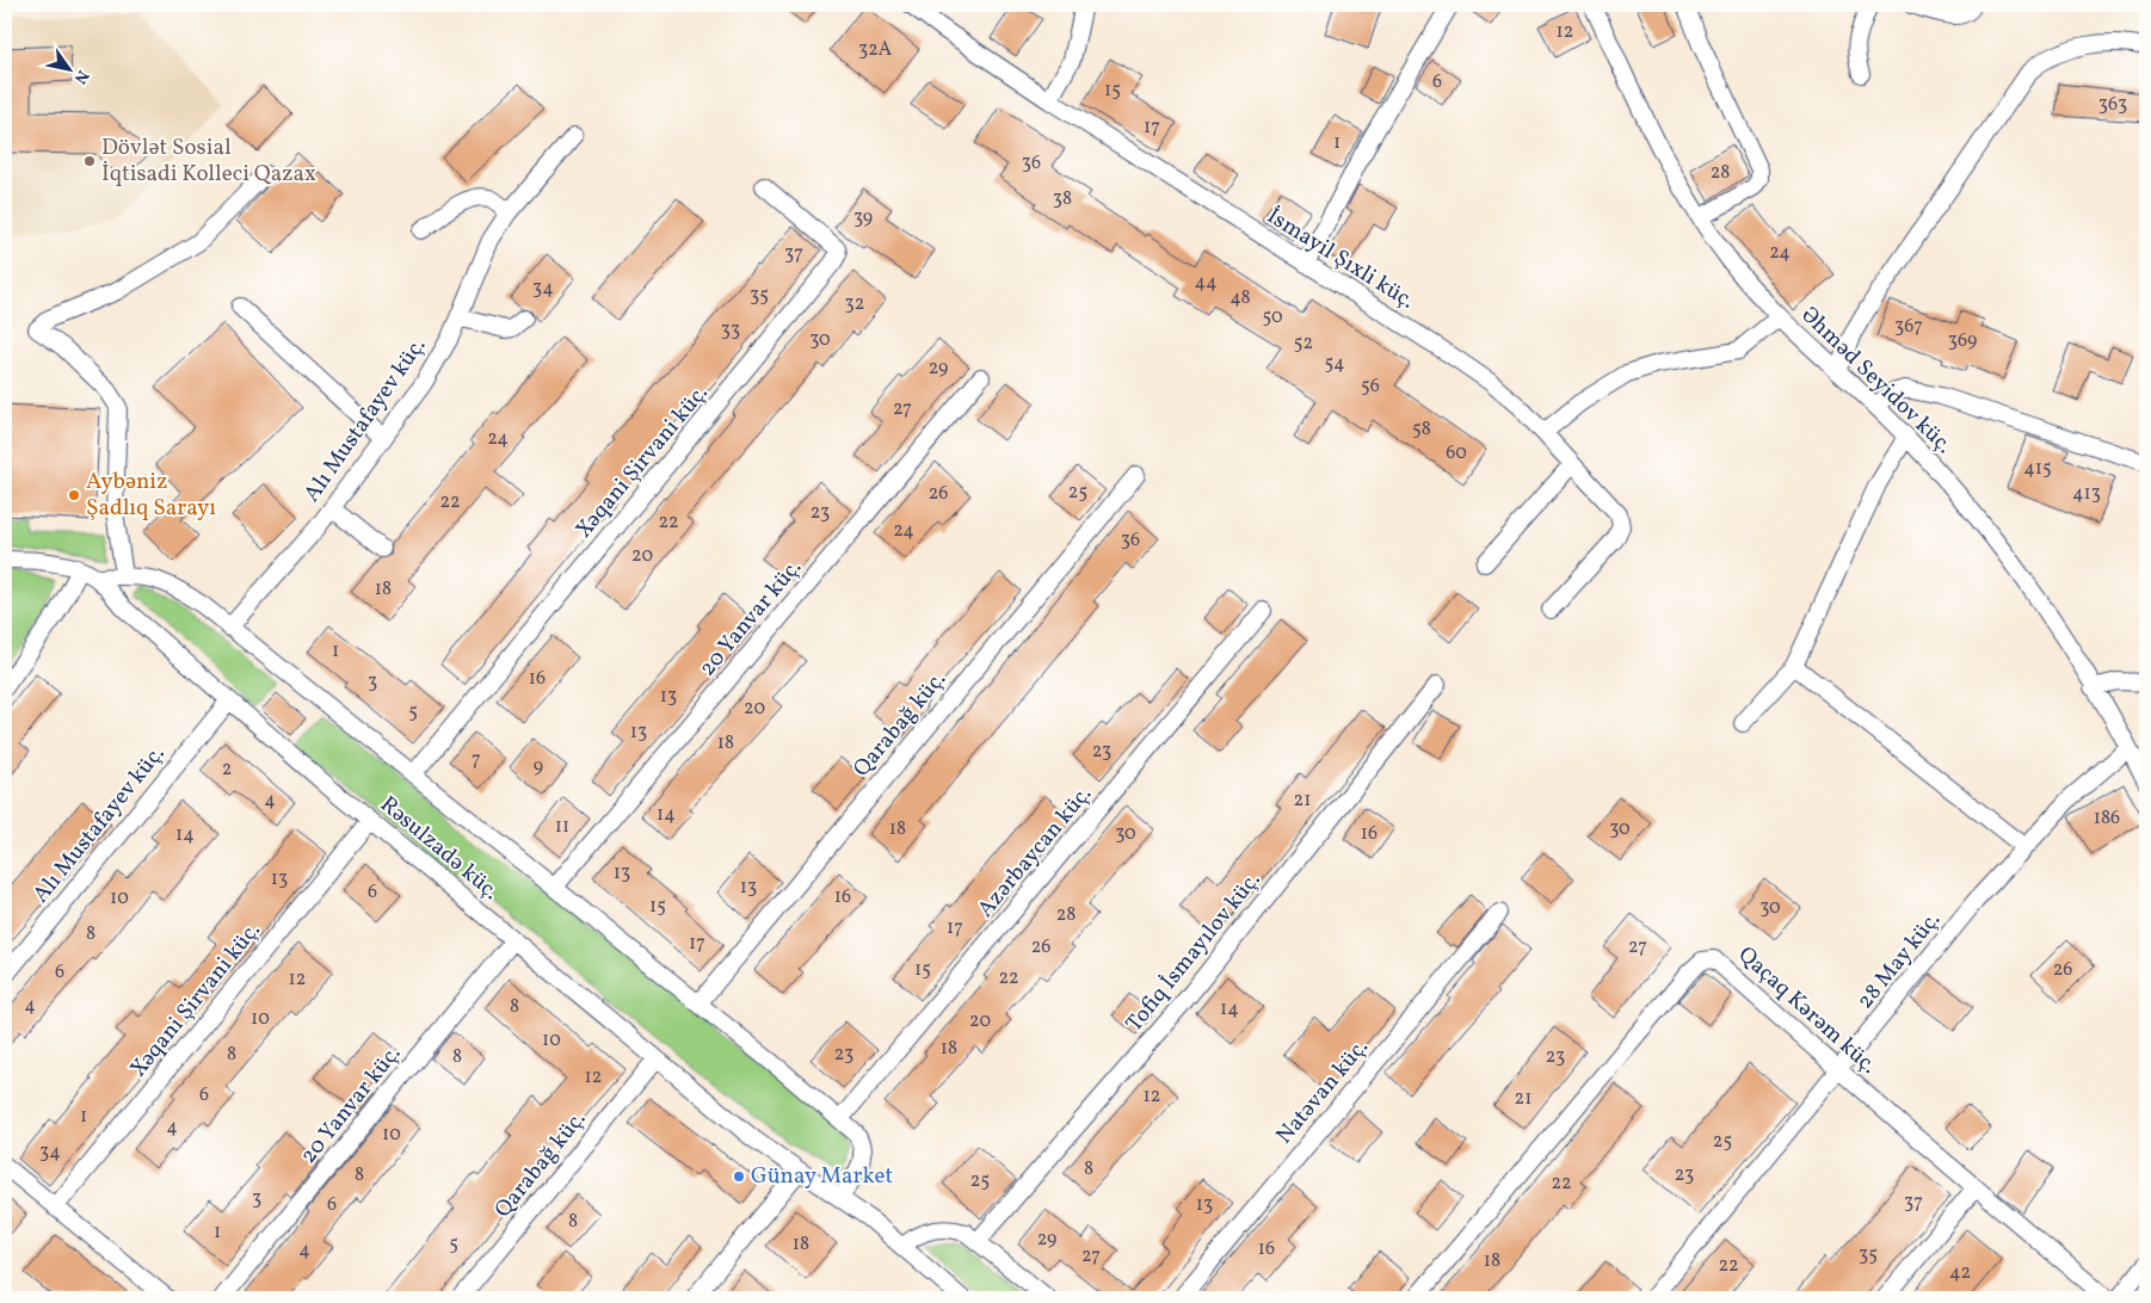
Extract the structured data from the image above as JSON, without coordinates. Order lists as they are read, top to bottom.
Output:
{
  "streets": {
    "street": [
      "İsmayil Şıxli küç.",
      "Əhməd Seyidov küç.",
      "Alı Mustafayev küç.",
      "Xəqani Şirvani küç.",
      "20 Yanvar küç.",
      "Qarabağ küç.",
      "Rəsulzadə küç.",
      "Azərbaycan küç.",
      "Tofiq İsmayılov küç.",
      "28 May küç.",
      "Qaçaq Kərəm küç.",
      "Natəvan küç."
    ]
  },
  "crossings": [
    ["Əhməd Seyidov küç.", "28 May küç."],
    ["Alı Mustafayev küç.", "Rəsulzadə küç."],
    ["Xəqani Şirvani küç.", "Rəsulzadə küç."],
    ["20 Yanvar küç.", "Rəsulzadə küç."],
    ["Qarabağ küç.", "Rəsulzadə küç."],
    ["28 May küç.", "Qaçaq Kərəm küç."]
  ],
  "places": ["Dövlət Sosial İqtisadi Kolleci Qazax", "Aybəniz Şadlıq Sarayı", "Günay Market"],
  "house_numbers": [
    "12",
    "32A",
    "6",
    "15",
    "363",
    "17",
    "1",
    "36",
    "28",
    "38",
    "39",
    "24",
    "37",
    "44",
    "34",
    "35",
    "48",
    "32",
    "50",
    "367",
    "33",
    "30",
    "369",
    "52",
    "54",
    "29",
    "56",
    "27",
    "58",
    "24",
    "60",
    "415",
    "25",
    "26",
    "413",
    "22",
    "23",
    "22",
    "24",
    "36",
    "20",
    "18",
    "1",
    "16",
    "3",
    "13",
    "20",
    "5",
    "13",
    "18",
    "23",
    "7",
    "9",
    "2",
    "4",
    "21",
    "14",
    "186",
    "11",
    "18",
    "30",
    "30",
    "16",
    "14",
    "13",
    "13",
    "13",
    "6",
    "16",
    "10",
    "15",
    "30",
    "28",
    "17",
    "8",
    "17",
    "26",
    "27",
    "15",
    "26",
    "6",
    "22",
    "12",
    "4",
    "8",
    "14",
    "10",
    "20",
    "10",
    "18",
    "8",
    "23",
    "8",
    "23",
    "12",
    "6",
    "12",
    "21",
    "1",
    "4",
    "10",
    "25",
    "34",
    "8",
    "8",
    "23",
    "25",
    "22",
    "3",
    "37",
    "6",
    "13",
    "8",
    "1",
    "29",
    "5",
    "18",
    "16",
    "4",
    "35",
    "27",
    "18",
    "22",
    "42"
  ],
  "north": "bottom right"
}
